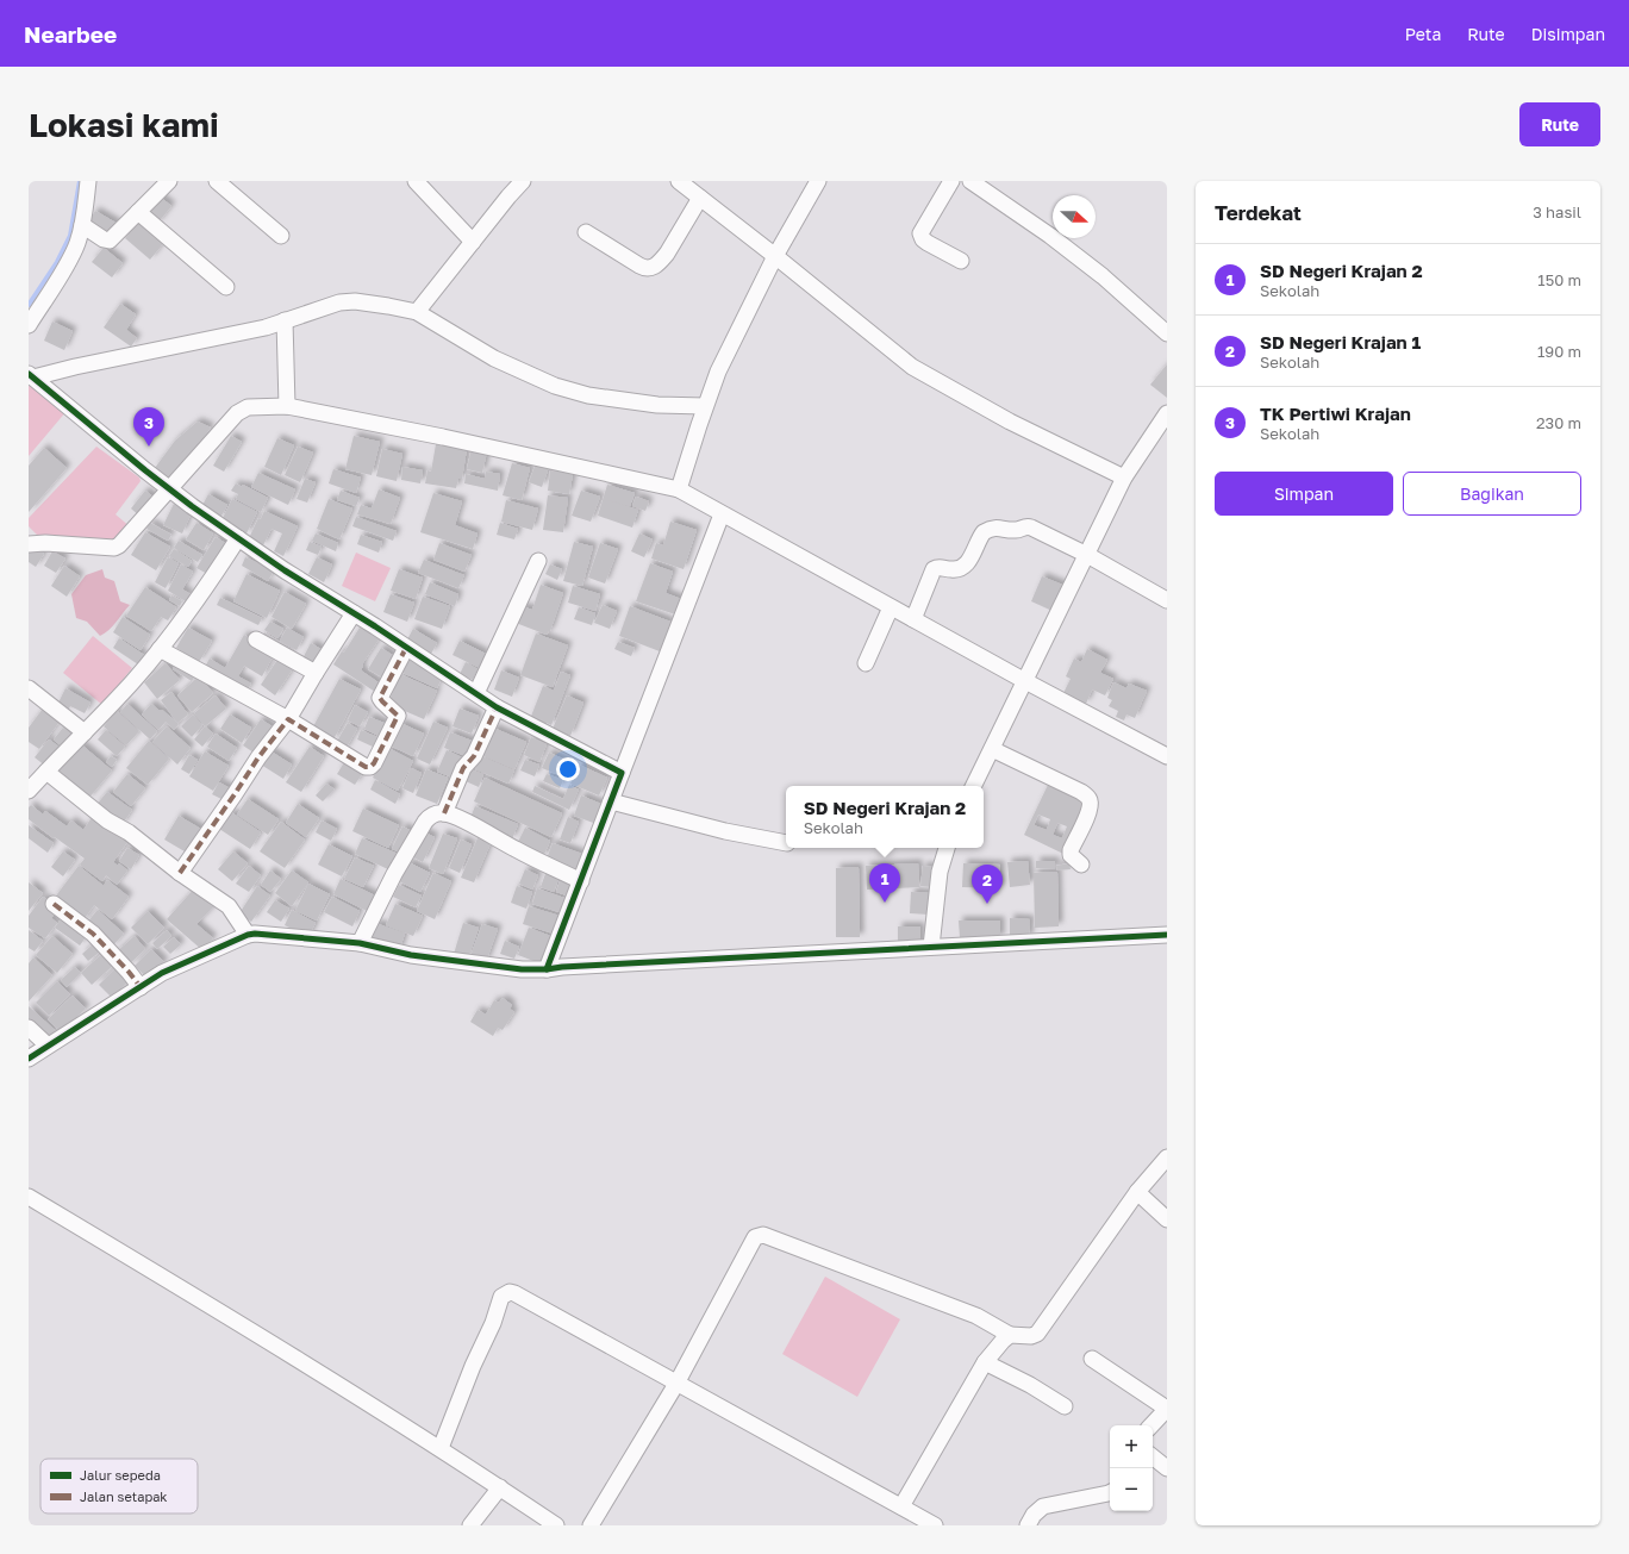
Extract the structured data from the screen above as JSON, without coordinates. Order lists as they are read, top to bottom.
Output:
{
  "legend": ["Jalur sepeda", "Jalan setapak"],
  "north": "right",
  "page": {
    "header": "Nearbee",
    "nav": ["Peta", "Rute", "Disimpan"],
    "buttons": [
      "Rute",
      ["Simpan", "Bagikan"]
    ],
    "title": "Lokasi kami",
    "heading": ["Terdekat", "3 hasil"],
    "list": [
      {
        "mark": "1",
        "name": "SD Negeri Krajan 2",
        "note": "Sekolah",
        "value": "150 m"
      },
      {
        "mark": "2",
        "name": "SD Negeri Krajan 1",
        "note": "Sekolah",
        "value": "190 m"
      },
      {
        "mark": "3",
        "name": "TK Pertiwi Krajan",
        "note": "Sekolah",
        "value": "230 m"
      }
    ],
    "pins": ["3", "1", "2"],
    "popup": ["SD Negeri Krajan 2", "Sekolah"],
    "map_buttons": ["+", "−"]
  }
}
